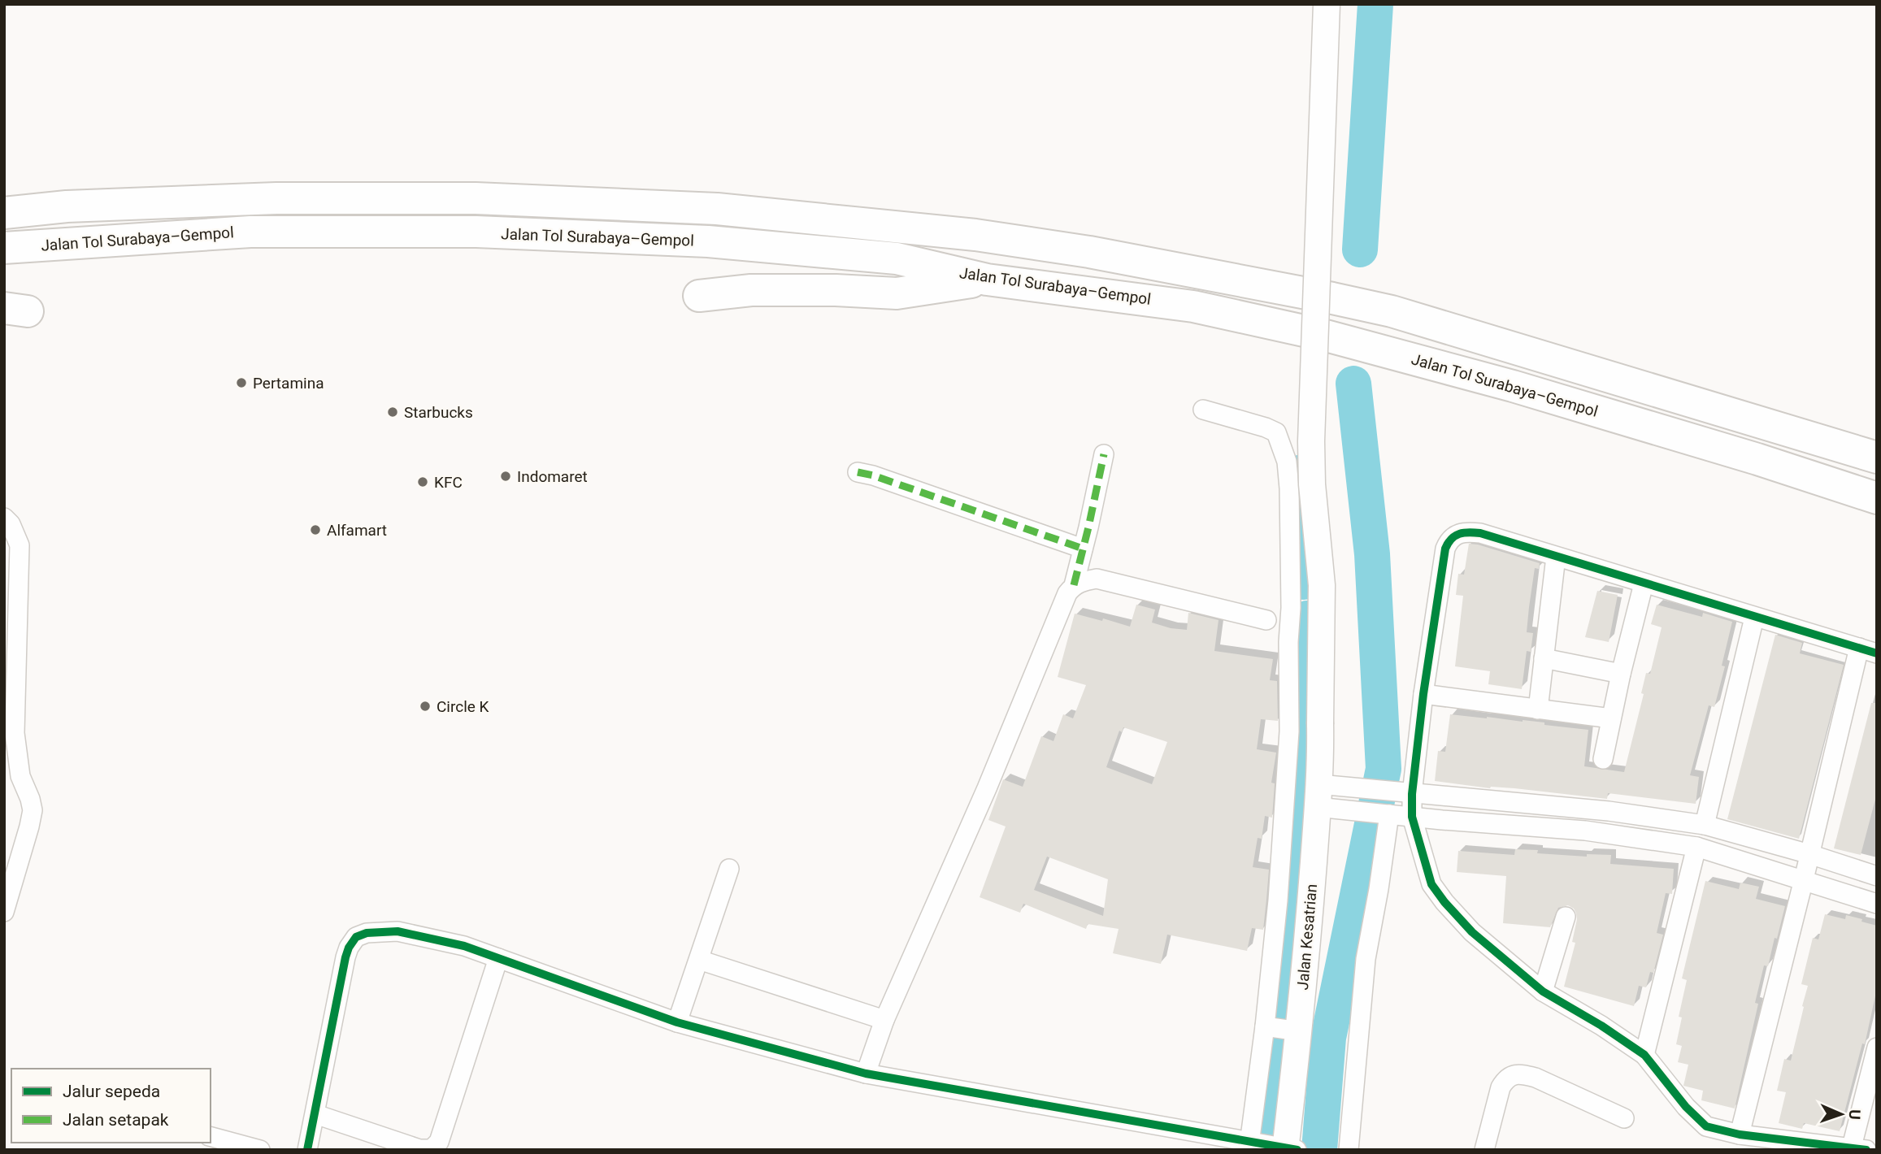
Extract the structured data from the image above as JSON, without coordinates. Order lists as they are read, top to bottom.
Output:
{
  "streets": {
    "highway": ["Jalan Tol Surabaya–Gempol"],
    "street": ["Jalan Kesatrian"]
  },
  "places": [
    "Pertamina",
    "Starbucks",
    "Indomaret",
    "KFC",
    "Alfamart",
    "Circle K"
  ],
  "legend": ["Jalur sepeda", "Jalan setapak"],
  "north": "right"
}
